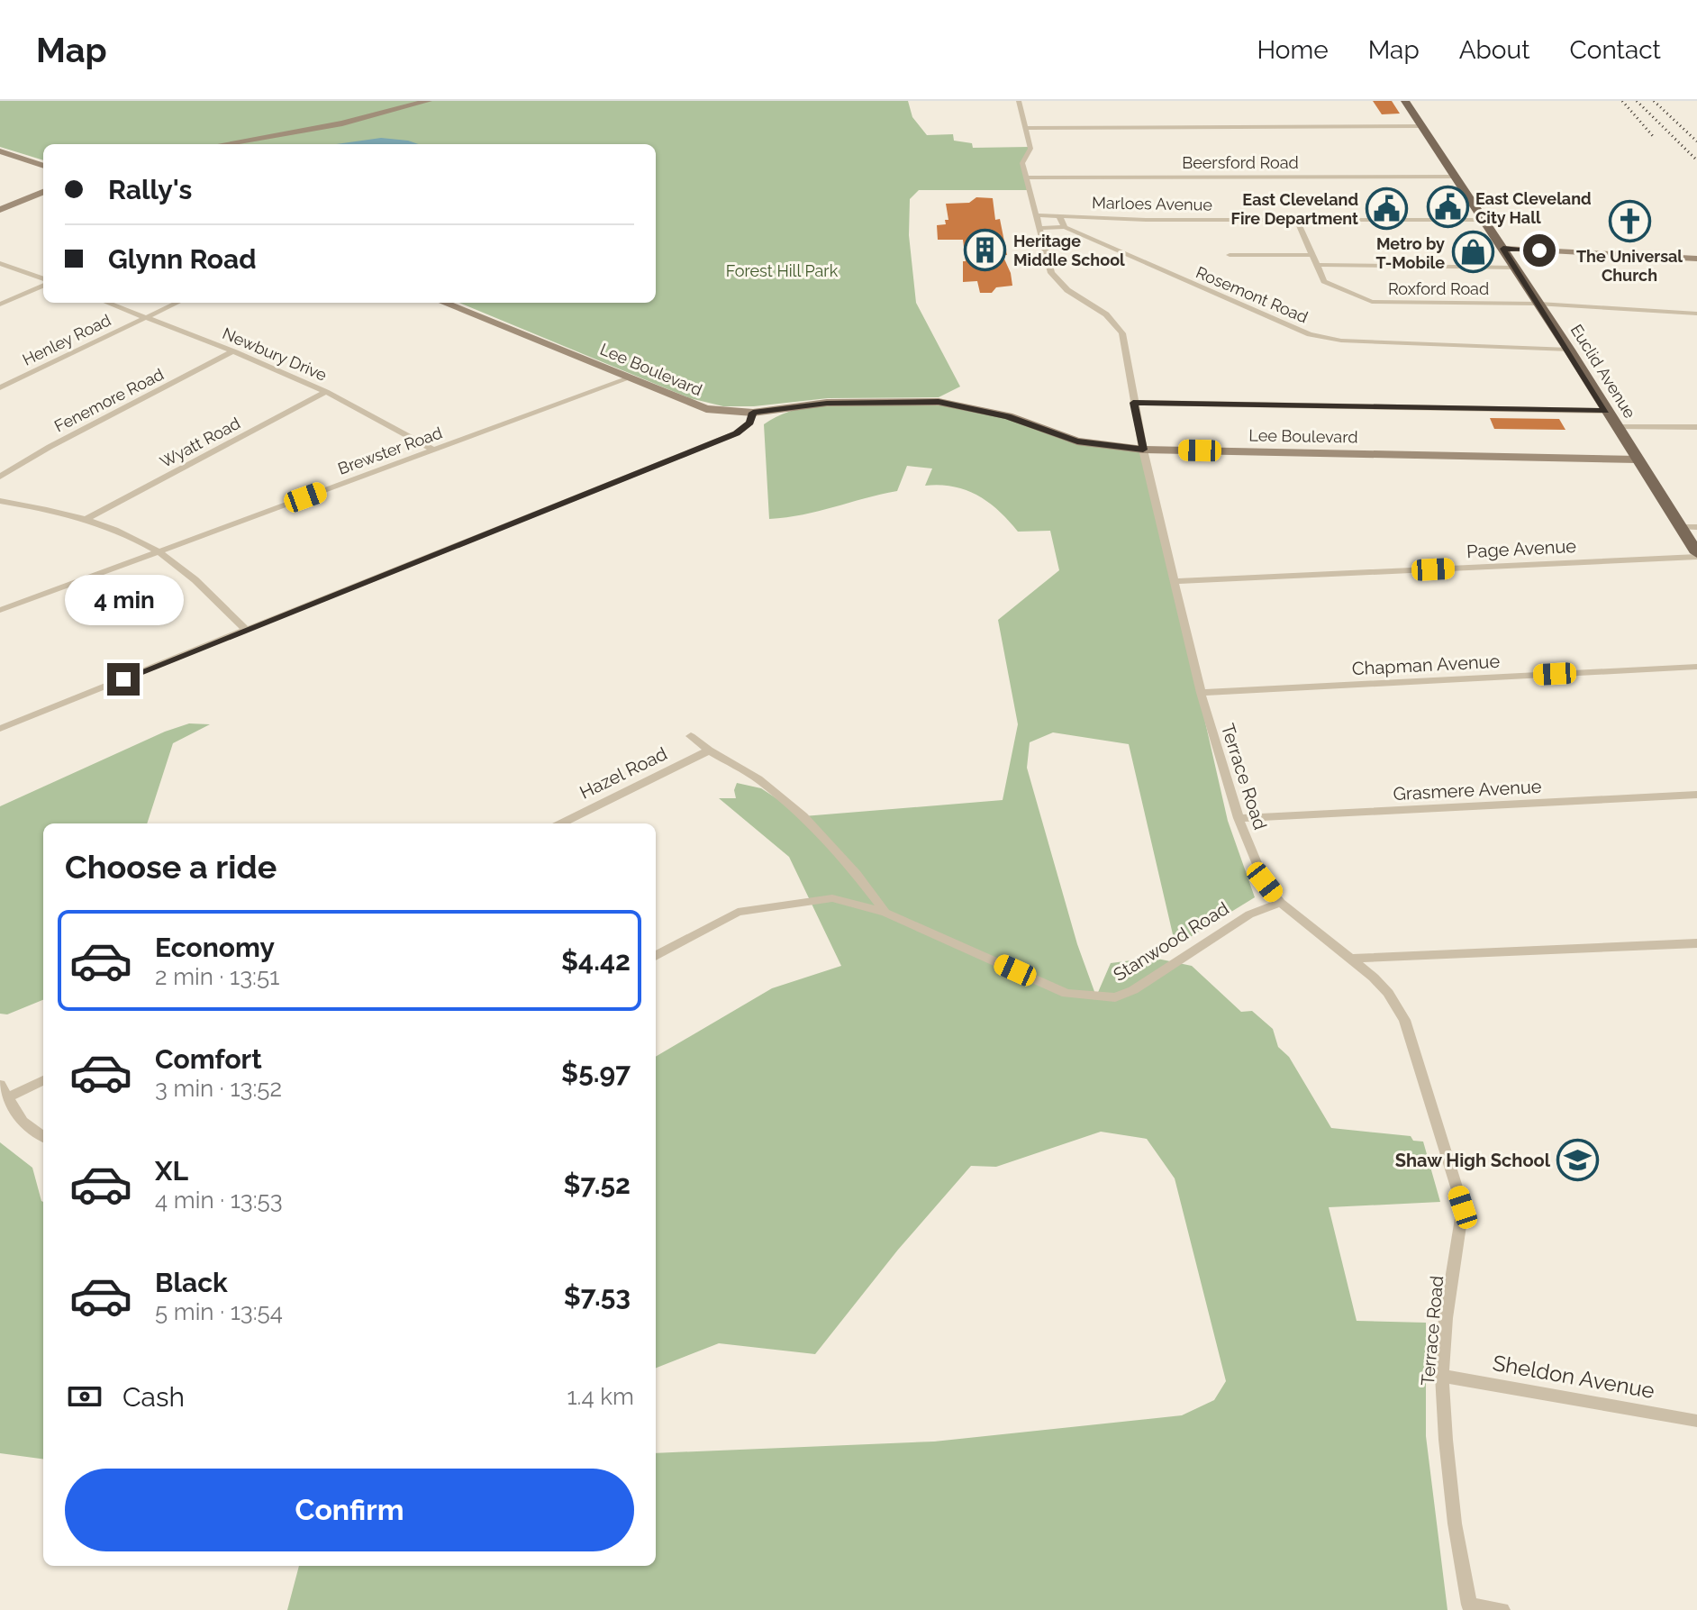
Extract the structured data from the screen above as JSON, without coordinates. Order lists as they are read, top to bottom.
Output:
{
  "streets": {
    "main road": ["Euclid Avenue"],
    "street": [
      "Beersford Road",
      "Marloes Avenue",
      "Roxford Road",
      "Rosemont Road",
      "Henley Road",
      "Newbury Drive",
      "Lee Boulevard",
      "Fenemore Road",
      "Wyatt Road",
      "Brewster Road",
      "Page Avenue",
      "Chapman Avenue",
      "Hazel Road",
      "Terrace Road",
      "Grasmere Avenue",
      "Stanwood Road",
      "Sheldon Avenue"
    ]
  },
  "crossings": [
    ["Beersford Road", "Euclid Avenue"],
    ["Beersford Road", "Terrace Road"],
    ["Marloes Avenue", "Roxford Road"],
    ["Marloes Avenue", "Rosemont Road"],
    ["Marloes Avenue", "Euclid Avenue"],
    ["Marloes Avenue", "Terrace Road"],
    ["Roxford Road", "Euclid Avenue"],
    ["Rosemont Road", "Euclid Avenue"],
    ["Rosemont Road", "Terrace Road"],
    ["Henley Road", "Newbury Drive"],
    ["Newbury Drive", "Fenemore Road"],
    ["Newbury Drive", "Wyatt Road"],
    ["Newbury Drive", "Brewster Road"],
    ["Lee Boulevard", "Euclid Avenue"],
    ["Lee Boulevard", "Brewster Road"],
    ["Lee Boulevard", "Terrace Road"],
    ["Euclid Avenue", "Page Avenue"],
    ["Page Avenue", "Terrace Road"],
    ["Chapman Avenue", "Terrace Road"],
    ["Hazel Road", "Stanwood Road"],
    ["Terrace Road", "Grasmere Avenue"],
    ["Terrace Road", "Stanwood Road"],
    ["Terrace Road", "Sheldon Avenue"]
  ],
  "parks": ["Forest Hill Park"],
  "places": {
    "public building": ["East Cleveland City Hall", "East Cleveland Fire Department"],
    "church": ["The Universal Church"],
    "building": ["Heritage Middle School"],
    "shop": ["Metro by T-Mobile"],
    "school or university": ["Shaw High School"]
  },
  "page": {
    "header": "Map",
    "nav": [
      "Home",
      "Map",
      "About",
      "Contact"
    ],
    "banner": ["Rally's", "Glynn Road"],
    "bubble": "4 min",
    "heading": "Choose a ride",
    "list": [
      {
        "name": "Economy",
        "note": "2 min · 13:51",
        "value": "$4.42"
      },
      {
        "name": "Comfort",
        "note": "3 min · 13:52",
        "value": "$5.97"
      },
      {
        "name": "XL",
        "note": "4 min · 13:53",
        "value": "$7.52"
      },
      {
        "name": "Black",
        "note": "5 min · 13:54",
        "value": "$7.53"
      }
    ],
    "pay": ["Cash", "1.4 km"],
    "buttons": "Confirm"
  }
}
